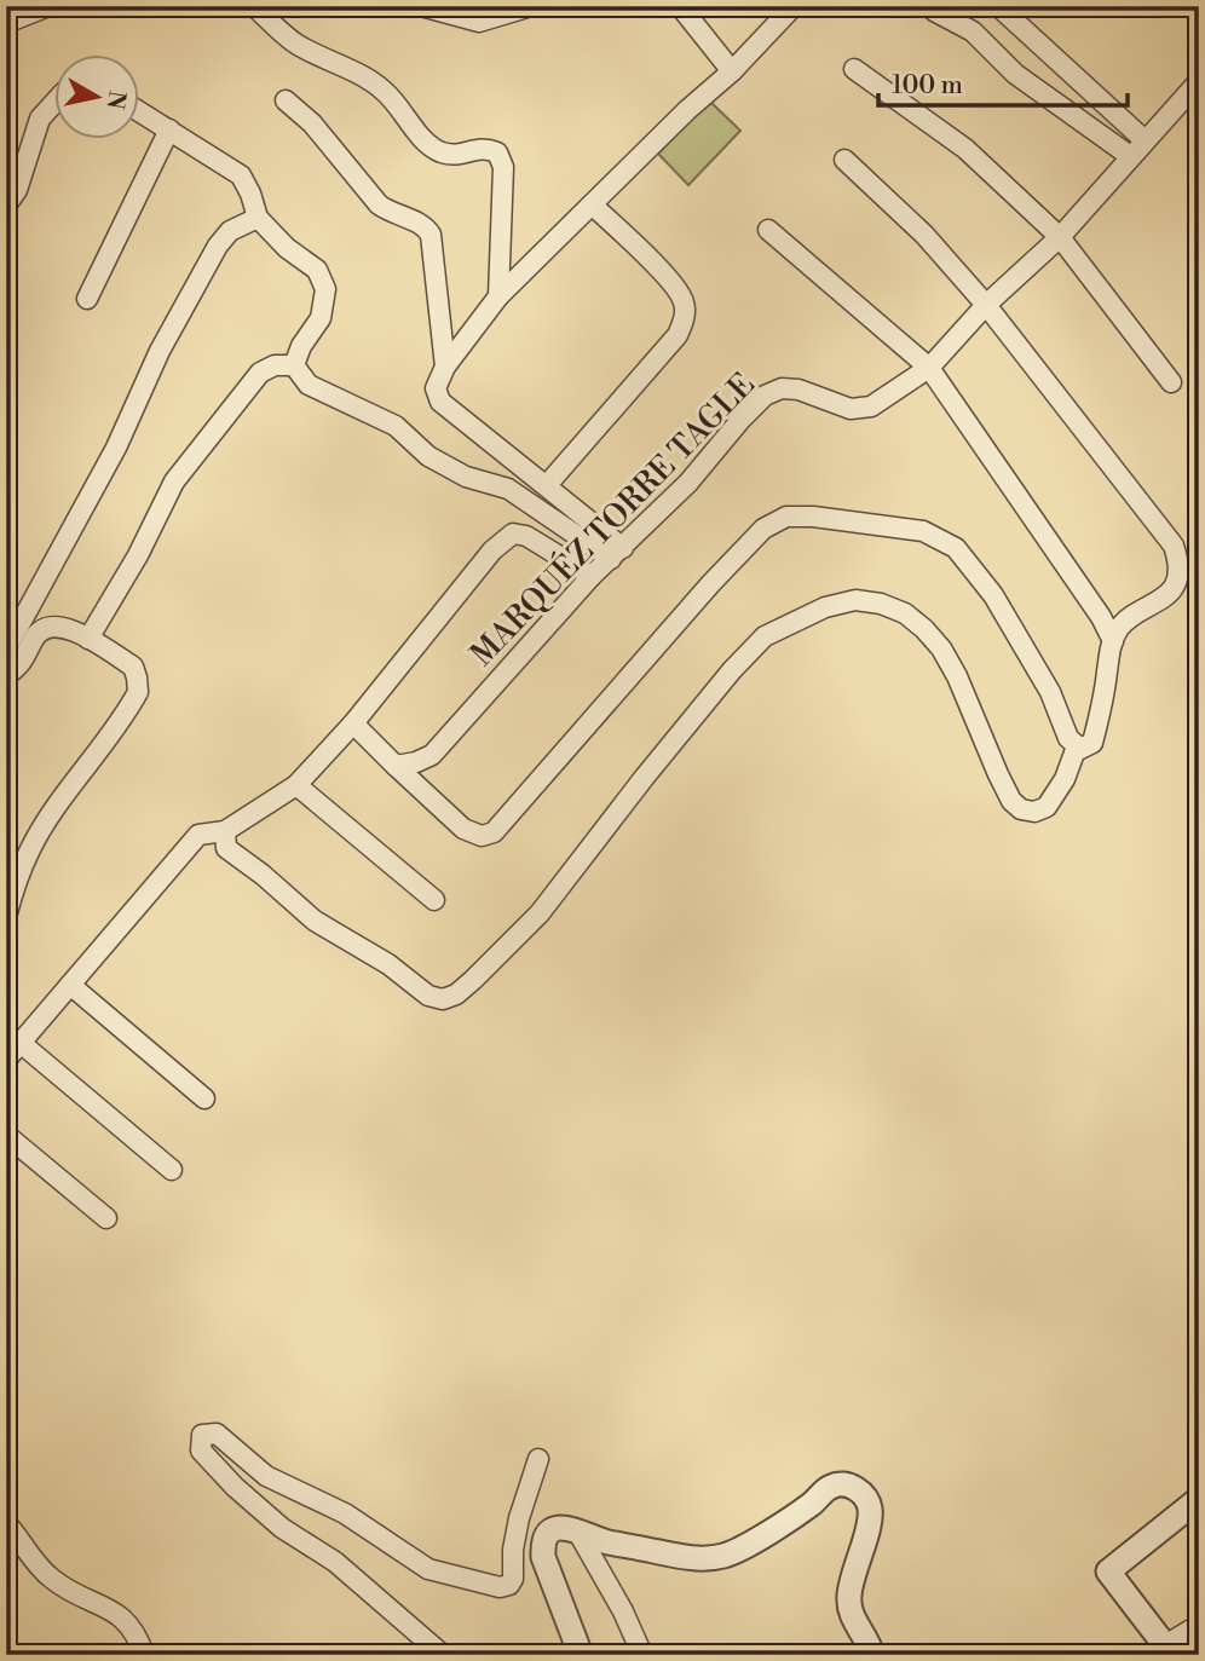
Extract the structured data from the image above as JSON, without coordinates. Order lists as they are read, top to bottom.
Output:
{
  "streets": {
    "street": ["MARQUÉZ TORRE TAGLE"]
  },
  "scale_bar": "100 m",
  "north": "right"
}
